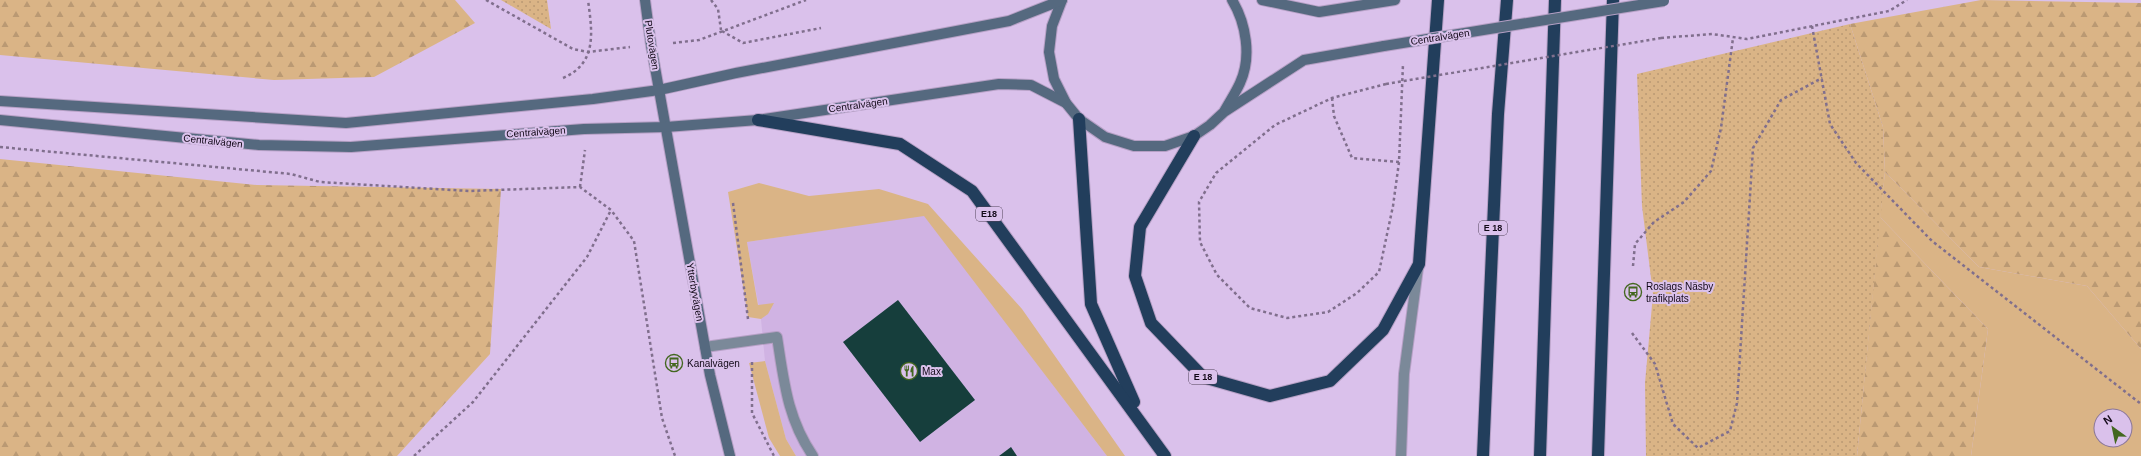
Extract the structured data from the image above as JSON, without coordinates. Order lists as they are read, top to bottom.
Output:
{
  "streets": {
    "highway": ["E18", "E 18"],
    "street": ["Centralvägen", "Plutovägen", "Ytterbyvägen"]
  },
  "crossings": [
    ["Centralvägen", "Plutovägen"],
    ["Centralvägen", "E18"],
    ["Centralvägen", "E 18"],
    ["Centralvägen", "Ytterbyvägen"],
    ["Plutovägen", "Ytterbyvägen"]
  ],
  "places": {
    "bus stop": ["Roslags Näsby trafikplats", "Kanalvägen"],
    "restaurant": ["Max"]
  },
  "north": "top left"
}
